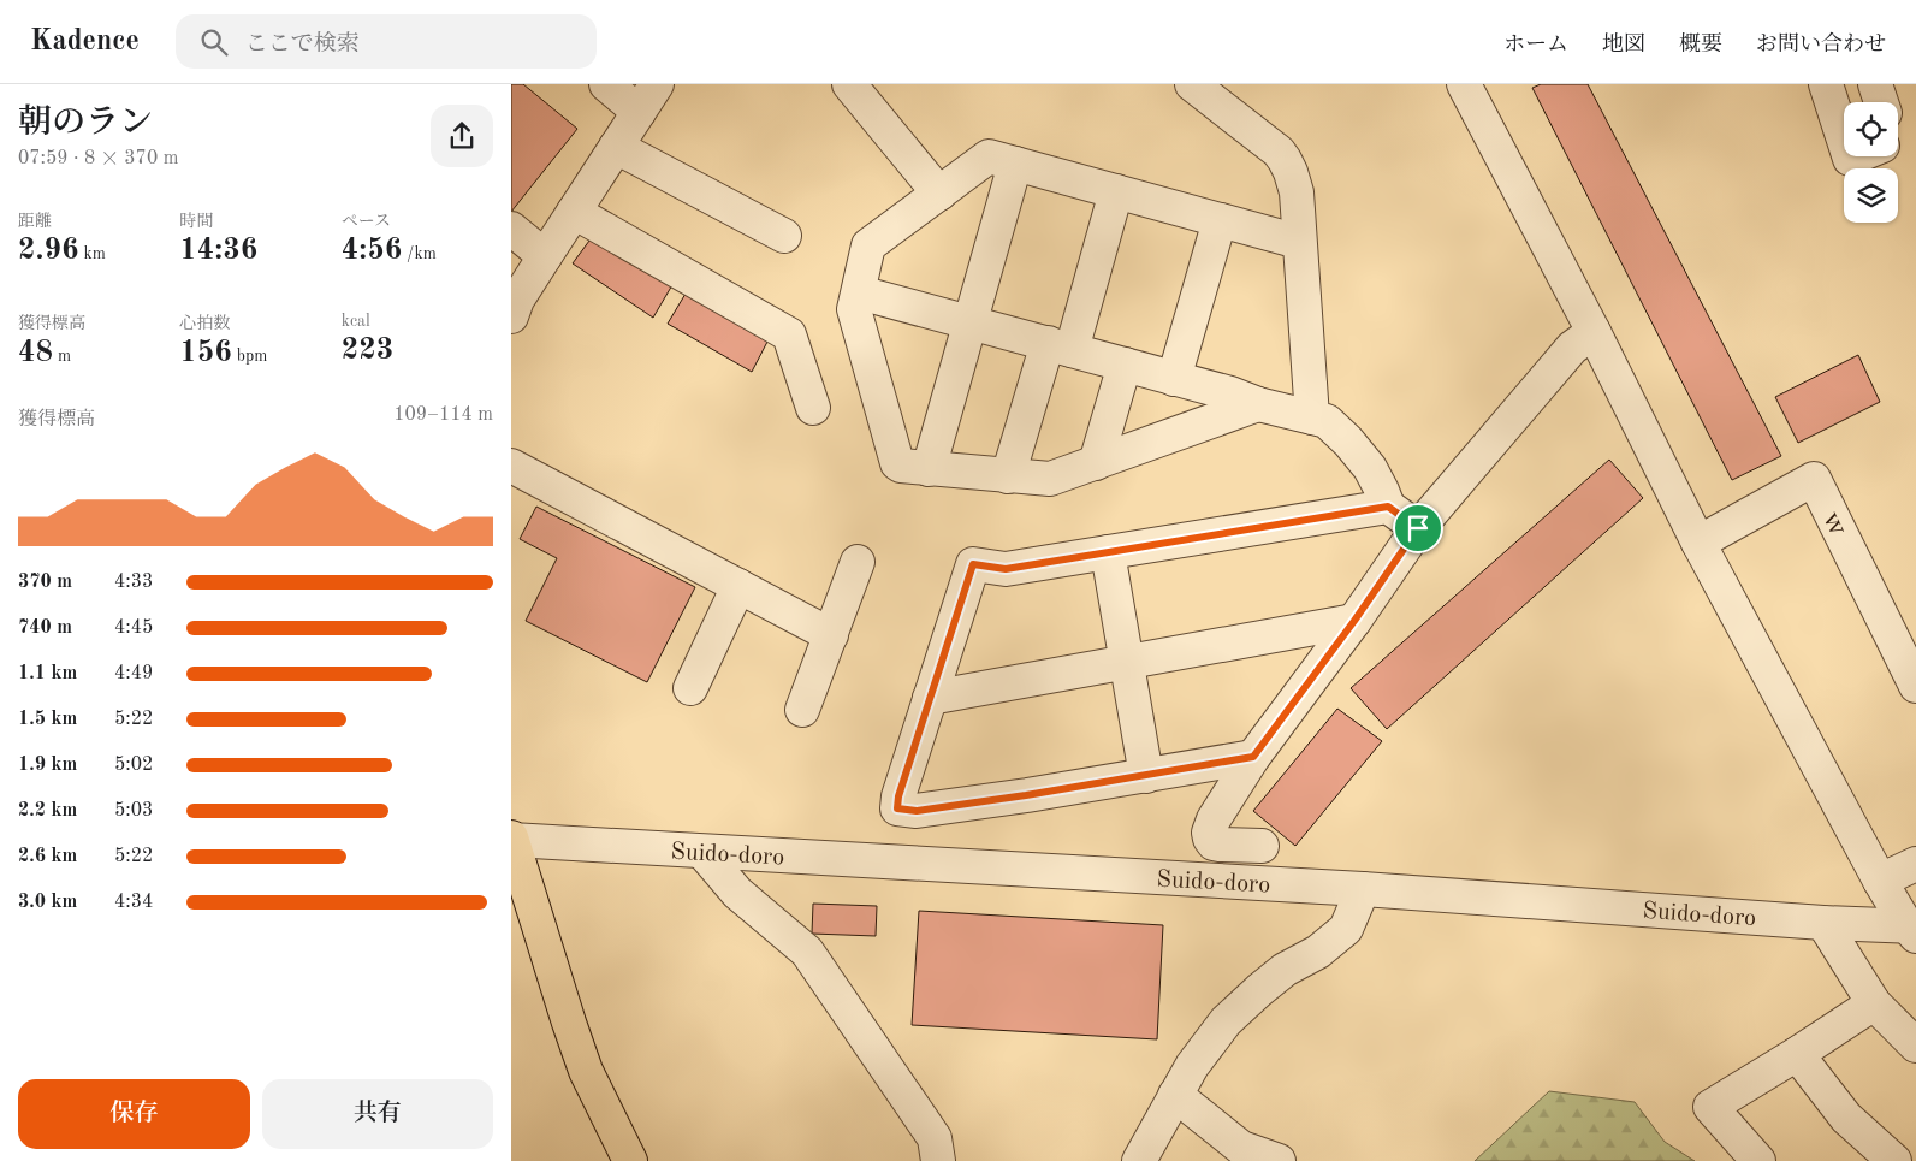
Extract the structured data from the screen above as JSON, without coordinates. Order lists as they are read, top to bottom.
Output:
{
  "streets": {
    "street": ["ｗ", "Suido-doro"]
  },
  "page": {
    "header": "Kadence",
    "search": "ここで検索",
    "nav": [
      "ホーム",
      "地図",
      "概要",
      "お問い合わせ"
    ],
    "heading": ["朝のラン", "07:59 · 8 × 370 m"],
    "stats": [
      ["距離", "2.96 km"],
      ["時間", "14:36"],
      ["ペース", "4:56 /km"],
      ["獲得標高", "48 m"],
      ["心拍数", "156 bpm"],
      ["kcal", "223"]
    ],
    "chart": ["獲得標高", "109–114 m"],
    "list": [
      {
        "name": "370 m",
        "note": "4:33"
      },
      {
        "name": "740 m",
        "note": "4:45"
      },
      {
        "name": "1.1 km",
        "note": "4:49"
      },
      {
        "name": "1.5 km",
        "note": "5:22"
      },
      {
        "name": "1.9 km",
        "note": "5:02"
      },
      {
        "name": "2.2 km",
        "note": "5:03"
      },
      {
        "name": "2.6 km",
        "note": "5:22"
      },
      {
        "name": "3.0 km",
        "note": "4:34"
      }
    ],
    "buttons": ["保存", "共有"]
  }
}
